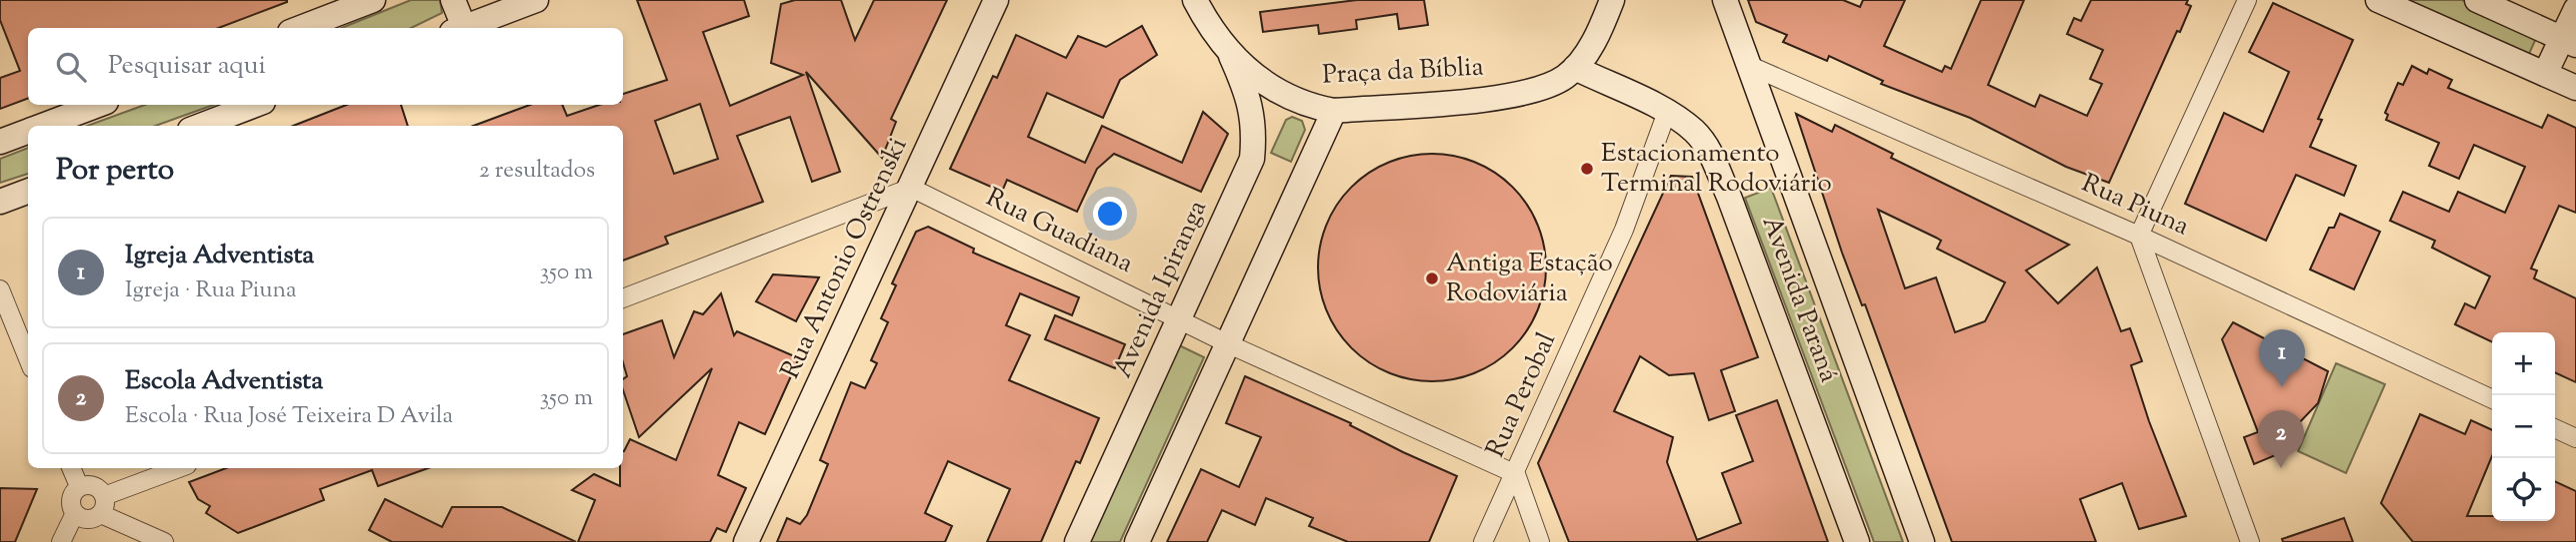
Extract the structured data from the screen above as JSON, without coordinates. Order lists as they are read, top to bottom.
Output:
{
  "streets": {
    "street": [
      "Praça da Bíblia",
      "Rua Piuna",
      "Rua Guadiana",
      "Rua Antonio Ostrenski",
      "Avenida Ipiranga",
      "Avenida Paraná",
      "Rua Perobal"
    ]
  },
  "crossings": [
    ["Praça da Bíblia", "Avenida Ipiranga"],
    ["Praça da Bíblia", "Avenida Paraná"],
    ["Rua Piuna", "Avenida Paraná"],
    ["Rua Guadiana", "Rua Antonio Ostrenski"],
    ["Rua Guadiana", "Avenida Ipiranga"],
    ["Rua Guadiana", "Rua Perobal"],
    ["Avenida Paraná", "Rua Perobal"]
  ],
  "places": ["Estacionamento Terminal Rodoviário", "Antiga Estação Rodoviária"],
  "page": {
    "search": "Pesquisar aqui",
    "heading": ["Por perto", "2 resultados"],
    "list": [
      {
        "mark": "1",
        "name": "Igreja Adventista",
        "note": "Igreja · Rua Piuna",
        "value": "350 m"
      },
      {
        "mark": "2",
        "name": "Escola Adventista",
        "note": "Escola · Rua José Teixeira D Avila",
        "value": "350 m"
      }
    ],
    "pins": ["1", "2"],
    "map_buttons": ["+", "−"]
  }
}
